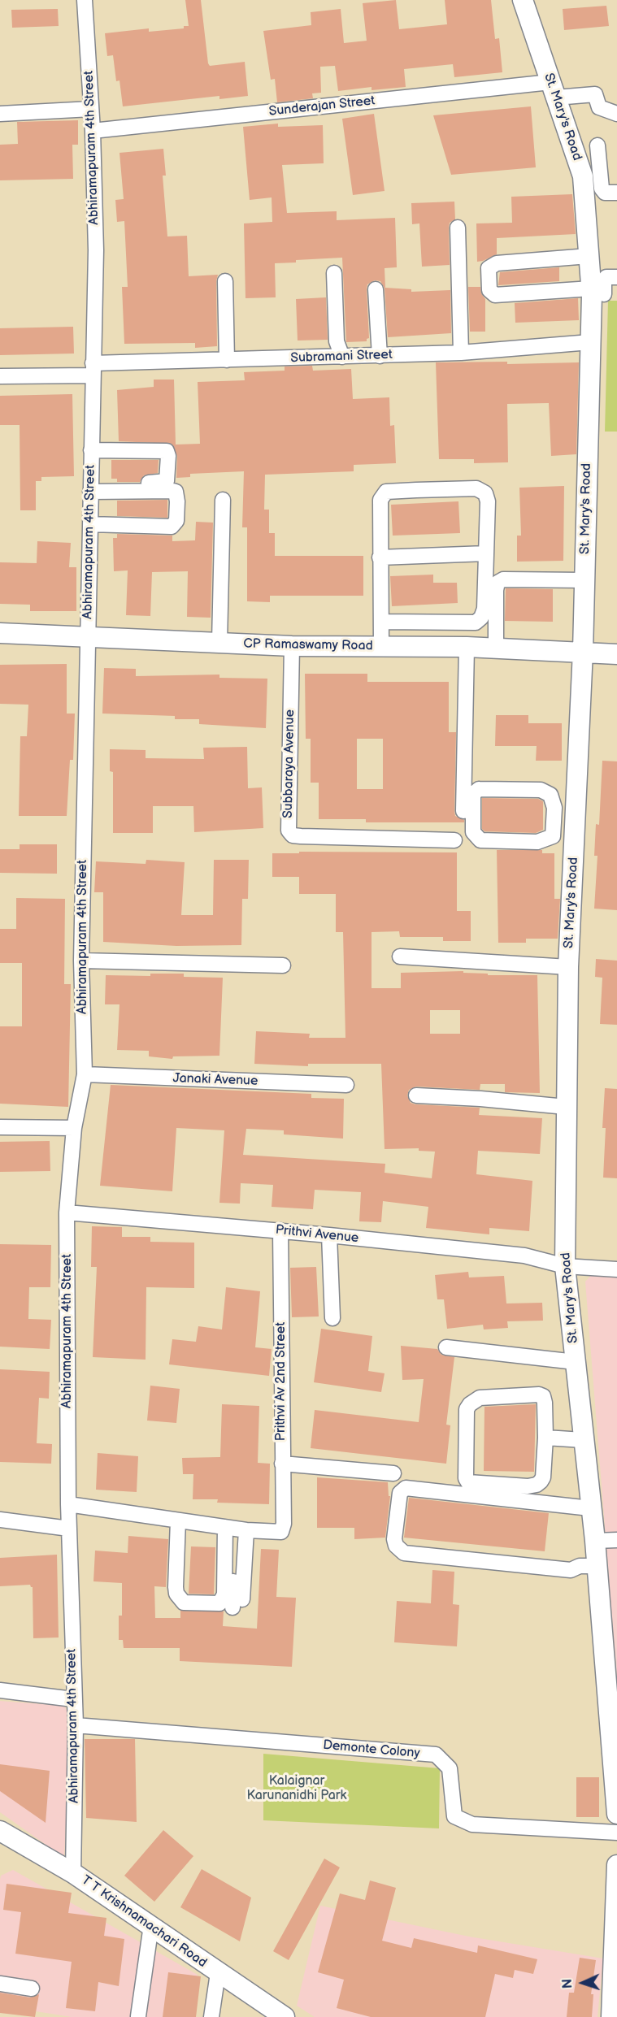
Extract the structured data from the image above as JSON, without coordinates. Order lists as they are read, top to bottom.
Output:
{
  "streets": {
    "main road": ["St. Mary's Road", "CP Ramaswamy Road", "T T Krishnamachari Road"],
    "street": [
      "Sunderajan Street",
      "Abhiramapuram 4th Street",
      "Subramani Street",
      "Subbaraya Avenue",
      "Janaki Avenue",
      "Prithvi Avenue",
      "Prithvi Av 2nd Street",
      "Demonte Colony"
    ]
  },
  "crossings": [
    ["Sunderajan Street", "St. Mary's Road"],
    ["Sunderajan Street", "Abhiramapuram 4th Street"],
    ["St. Mary's Road", "Subramani Street"],
    ["St. Mary's Road", "CP Ramaswamy Road"],
    ["St. Mary's Road", "Prithvi Avenue"],
    ["Abhiramapuram 4th Street", "Subramani Street"],
    ["Abhiramapuram 4th Street", "CP Ramaswamy Road"],
    ["Abhiramapuram 4th Street", "Janaki Avenue"],
    ["Abhiramapuram 4th Street", "Prithvi Avenue"],
    ["Abhiramapuram 4th Street", "Demonte Colony"],
    ["Abhiramapuram 4th Street", "T T Krishnamachari Road"],
    ["CP Ramaswamy Road", "Subbaraya Avenue"],
    ["Prithvi Avenue", "Prithvi Av 2nd Street"]
  ],
  "parks": ["Kalaignar Karunanidhi Park"],
  "north": "left"
}
